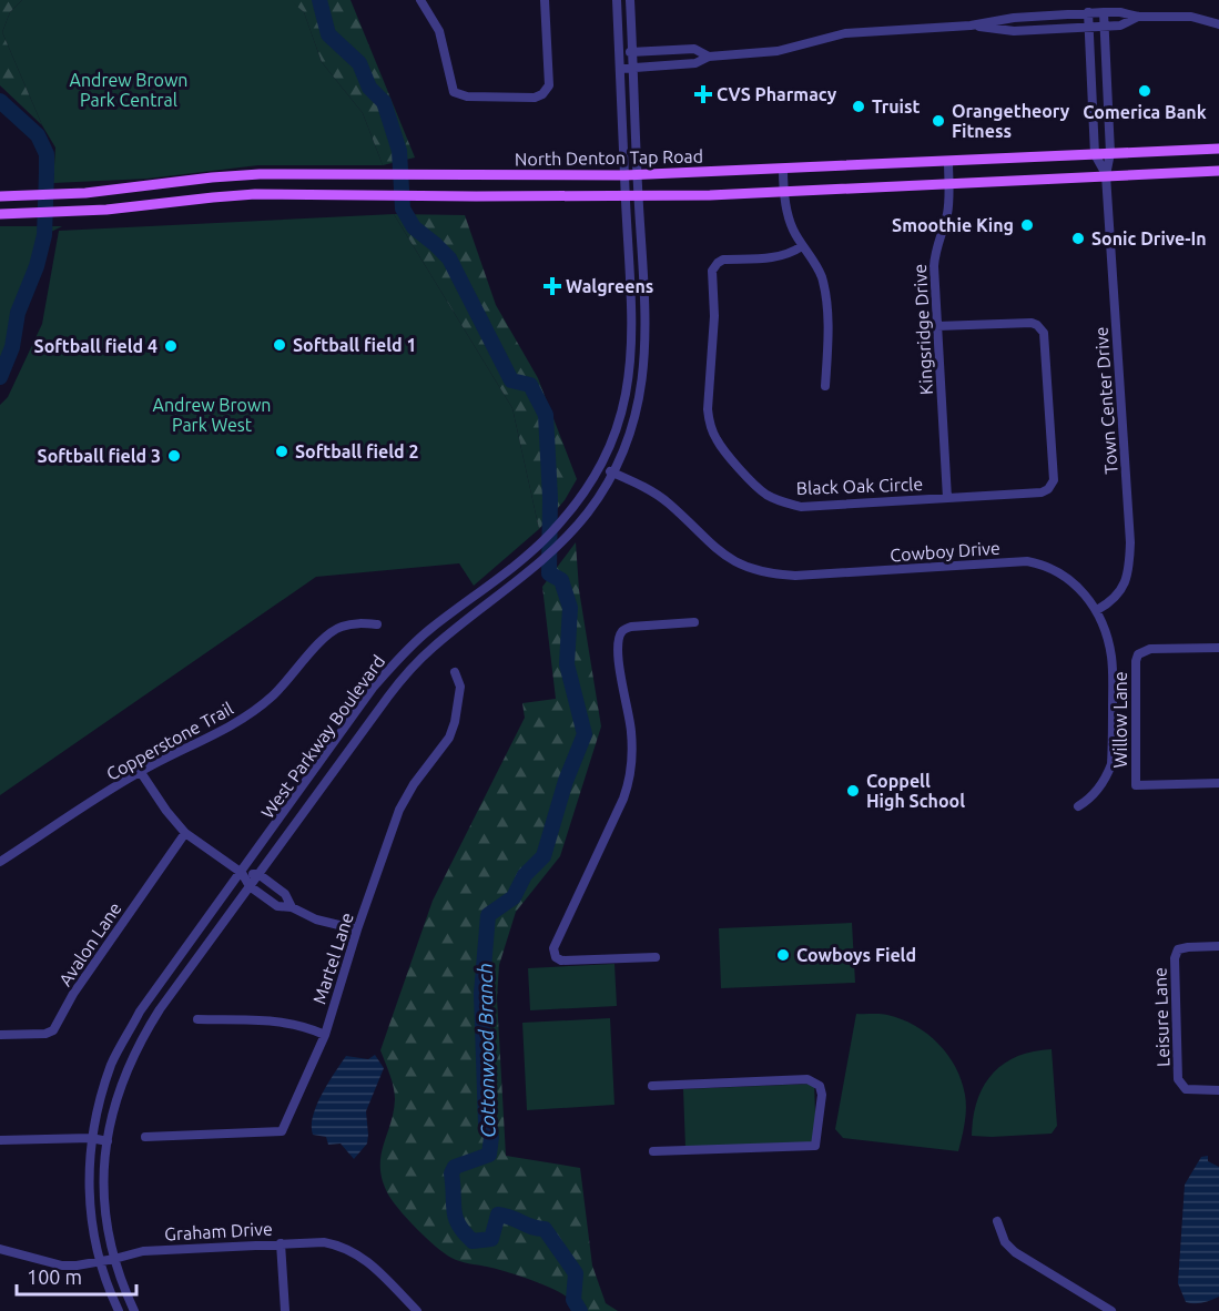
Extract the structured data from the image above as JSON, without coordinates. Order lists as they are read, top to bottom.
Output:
{
  "streets": {
    "main road": ["North Denton Tap Road"],
    "street": [
      "Kingsridge Drive",
      "Town Center Drive",
      "Black Oak Circle",
      "Cowboy Drive",
      "Willow Lane",
      "West Parkway Boulevard",
      "Copperstone Trail",
      "Avalon Lane",
      "Martel Lane",
      "Leisure Lane",
      "Graham Drive"
    ]
  },
  "crossings": [
    ["North Denton Tap Road", "Kingsridge Drive"],
    ["North Denton Tap Road", "Town Center Drive"],
    ["North Denton Tap Road", "West Parkway Boulevard"],
    ["Kingsridge Drive", "Black Oak Circle"],
    ["Town Center Drive", "Cowboy Drive"],
    ["Cowboy Drive", "West Parkway Boulevard"],
    ["West Parkway Boulevard", "Graham Drive"]
  ],
  "water": ["Cottonwood Branch"],
  "parks": ["Andrew Brown Park Central", "Andrew Brown Park West"],
  "places": {
    "other": [
      "Comerica Bank",
      "Truist",
      "Orangetheory Fitness",
      "Smoothie King",
      "Sonic Drive-In",
      "Softball field 1",
      "Softball field 4",
      "Softball field 2",
      "Softball field 3",
      "Coppell High School",
      "Cowboys Field"
    ],
    "health": ["CVS Pharmacy", "Walgreens"]
  },
  "scale_bar": "100 m"
}
